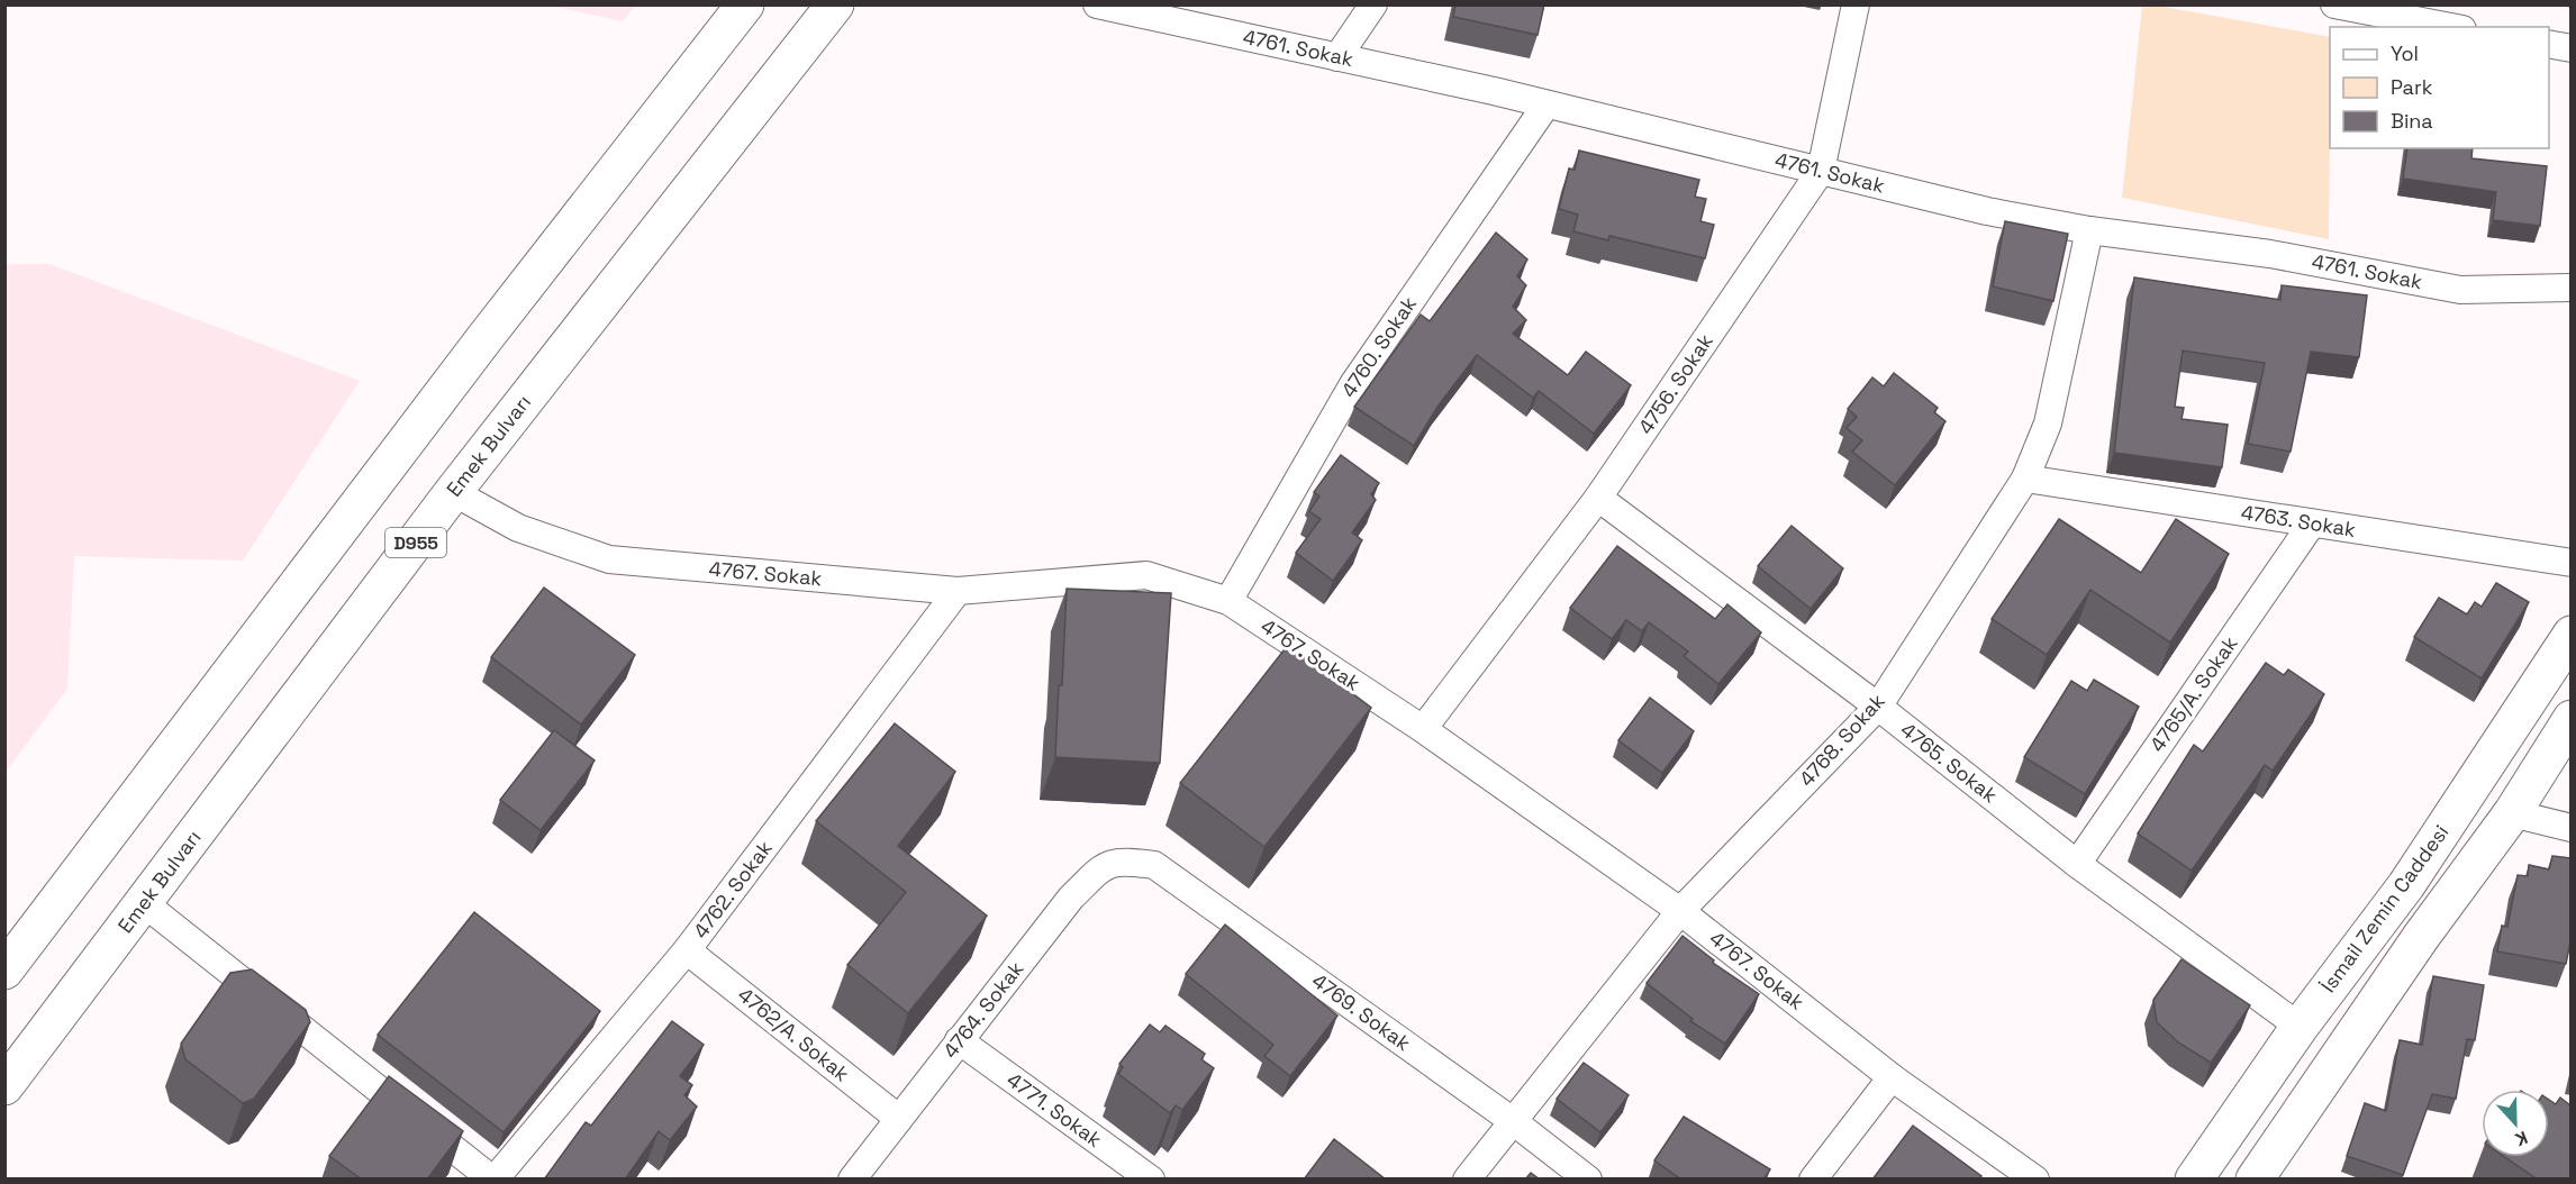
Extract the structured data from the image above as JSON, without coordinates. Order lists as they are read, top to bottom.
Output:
{
  "streets": {
    "main road": ["Emek Bulvarı", "D955", "İsmail Zemin Caddesi"],
    "street": [
      "4761. Sokak",
      "4760. Sokak",
      "4756. Sokak",
      "4763. Sokak",
      "4767. Sokak",
      "4765/A. Sokak",
      "4768. Sokak",
      "4765. Sokak",
      "4762. Sokak",
      "4764. Sokak",
      "4769. Sokak",
      "4762/A. Sokak",
      "4771. Sokak"
    ]
  },
  "crossings": [
    ["4761. Sokak", "4760. Sokak"],
    ["4761. Sokak", "4756. Sokak"],
    ["4761. Sokak", "4768. Sokak"],
    ["4760. Sokak", "4767. Sokak"],
    ["4756. Sokak", "4767. Sokak"],
    ["4756. Sokak", "4765. Sokak"],
    ["Emek Bulvarı", "4767. Sokak"],
    ["4763. Sokak", "4765/A. Sokak"],
    ["4763. Sokak", "4768. Sokak"],
    ["4767. Sokak", "4768. Sokak"],
    ["4767. Sokak", "4762. Sokak"],
    ["4765/A. Sokak", "4765. Sokak"],
    ["4768. Sokak", "4765. Sokak"],
    ["4768. Sokak", "4769. Sokak"],
    ["4765. Sokak", "İsmail Zemin Caddesi"],
    ["4762. Sokak", "4762/A. Sokak"],
    ["4764. Sokak", "4769. Sokak"],
    ["4764. Sokak", "4762/A. Sokak"],
    ["4764. Sokak", "4771. Sokak"]
  ],
  "legend": ["Yol", "Park", "Bina"],
  "north": "bottom"
}
